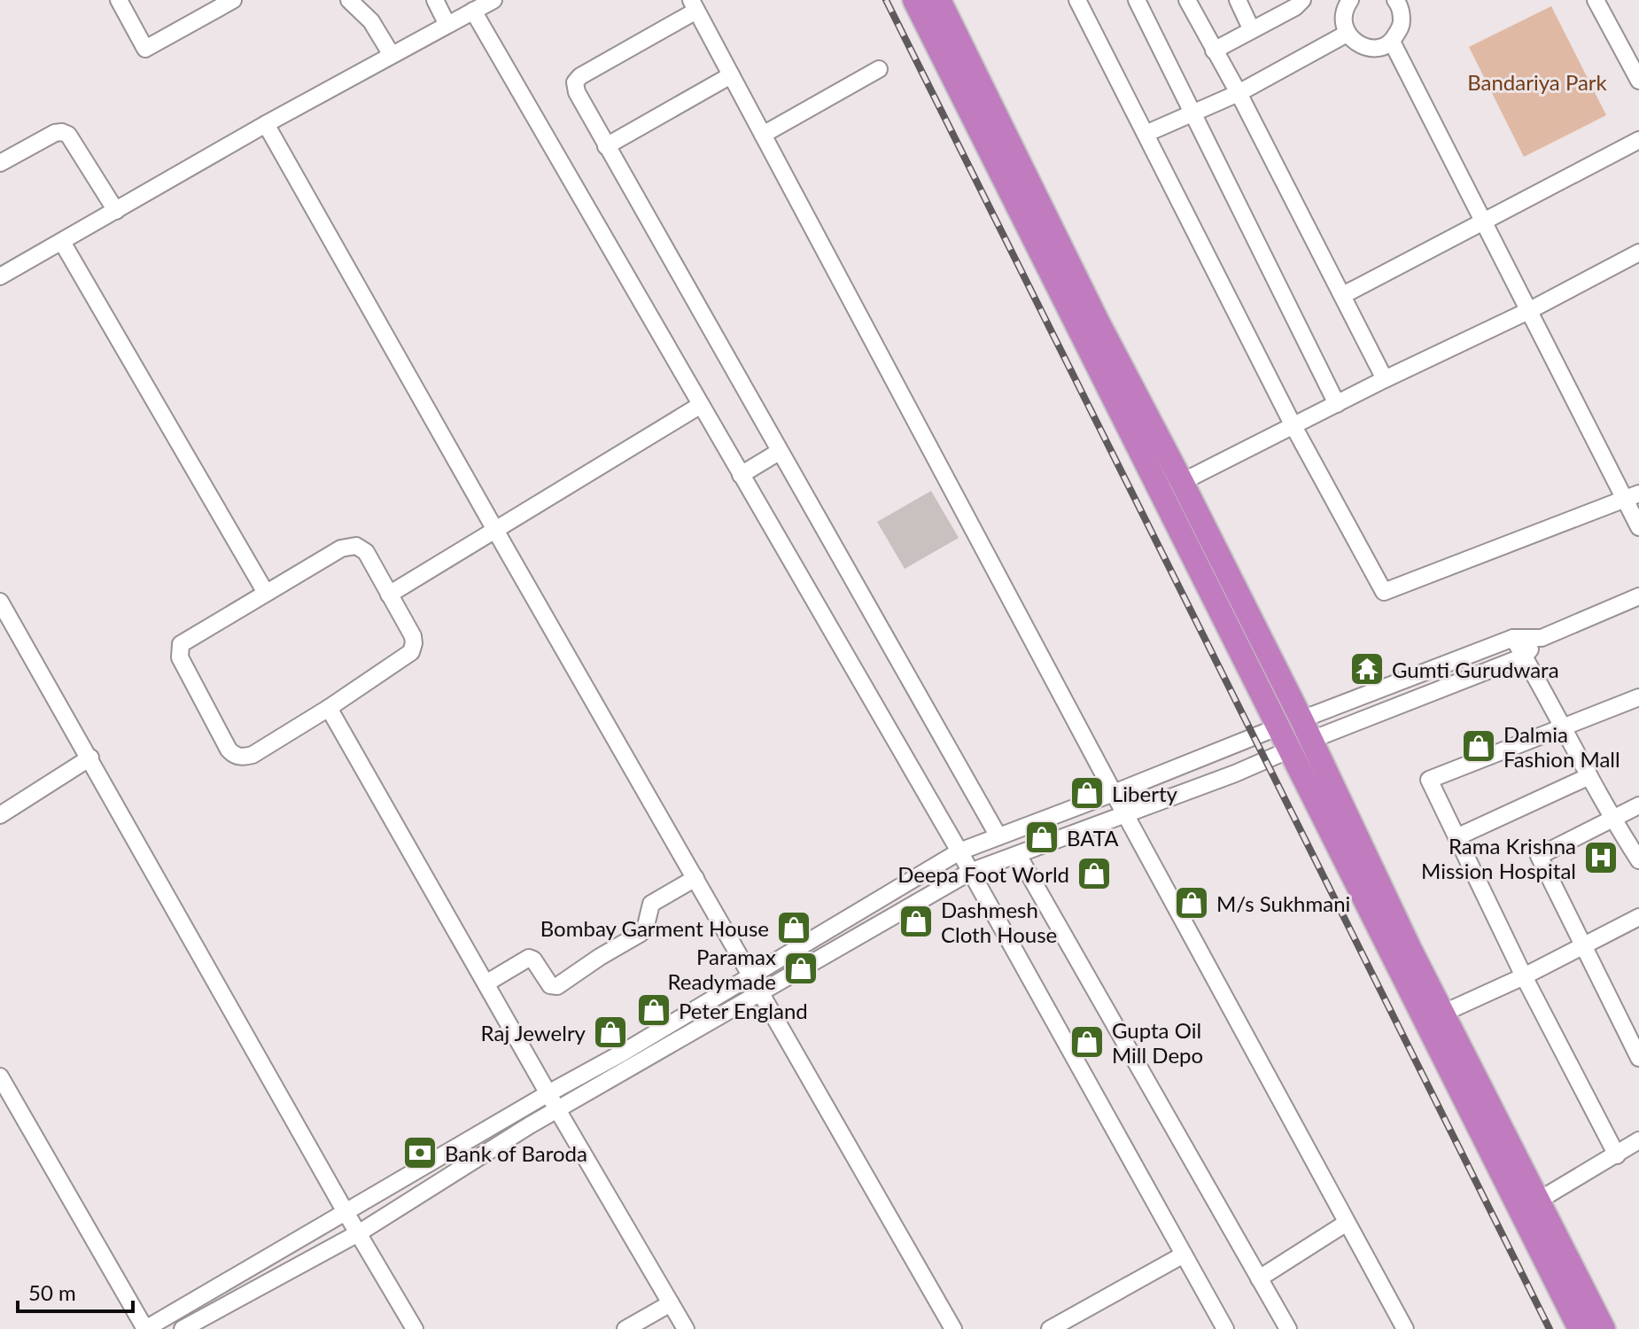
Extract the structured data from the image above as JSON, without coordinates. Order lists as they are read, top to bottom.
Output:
{
  "parks": ["Bandariya Park"],
  "places": {
    "temple": ["Gumti Gurudwara"],
    "shop": [
      "Dalmia Fashion Mall",
      "Liberty",
      "BATA",
      "Deepa Foot World",
      "M/s Sukhmani",
      "Dashmesh Cloth House",
      "Bombay Garment House",
      "Paramax Readymade",
      "Peter England",
      "Raj Jewelry",
      "Gupta Oil Mill Depo"
    ],
    "hospital": ["Rama Krishna Mission Hospital"],
    "bank": ["Bank of Baroda"]
  },
  "scale_bar": "50 m"
}
